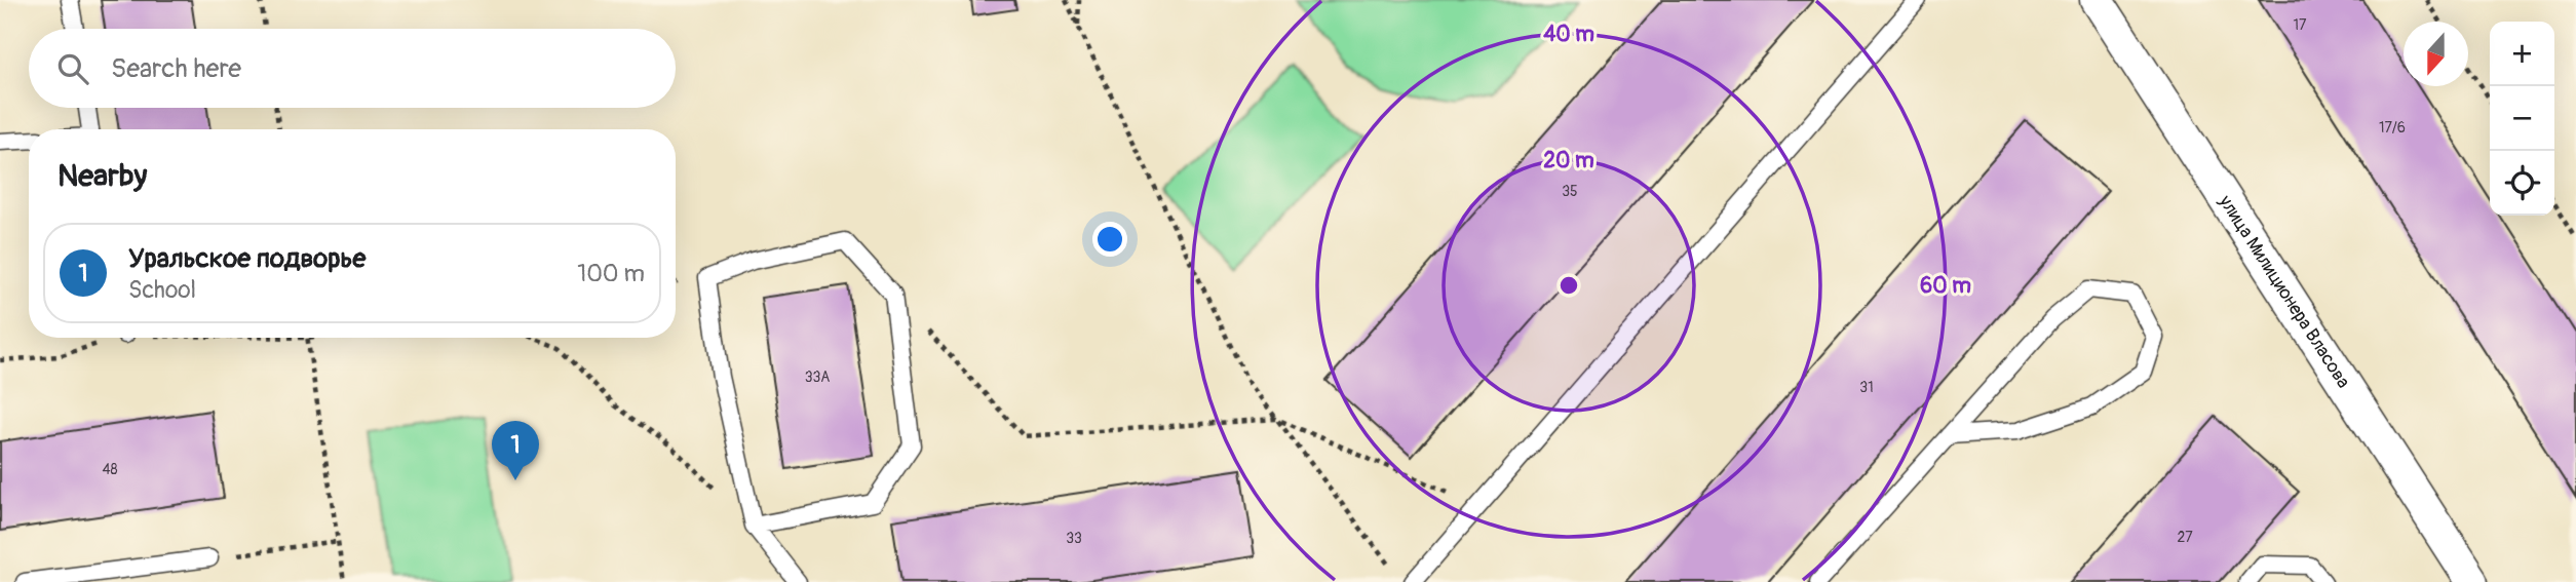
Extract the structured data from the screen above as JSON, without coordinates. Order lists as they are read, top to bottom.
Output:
{
  "streets": {
    "street": ["улица Милиционера Власова"]
  },
  "house_numbers": [
    "17",
    "17/6",
    "35",
    "33А",
    "31",
    "48",
    "27",
    "33"
  ],
  "north": "bottom",
  "page": {
    "map_buttons": ["+", "−"],
    "search": "Search here",
    "heading": "Nearby",
    "list": [
      {
        "mark": "1",
        "name": "Уральское подворье",
        "note": "School",
        "value": "100 m"
      }
    ],
    "pins": "1"
  },
  "rings": ["40 m", "20 m", "60 m"]
}
